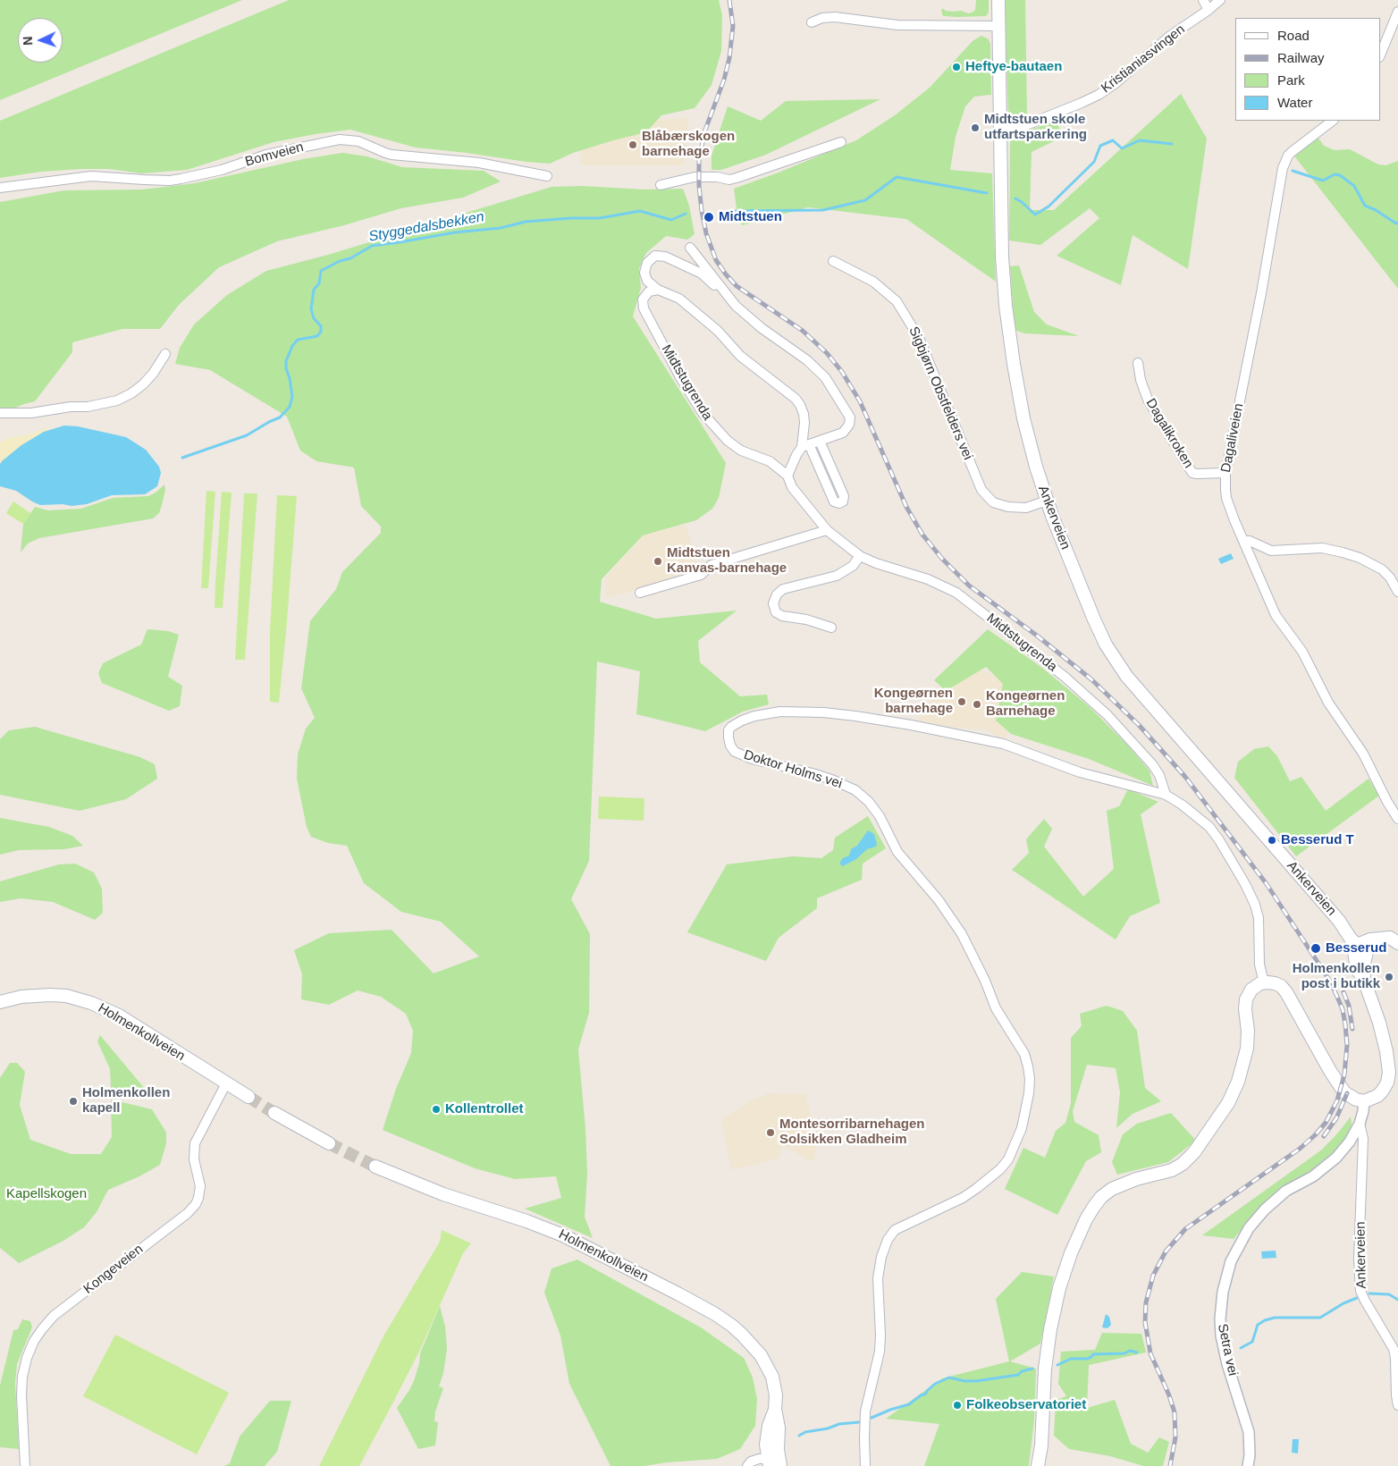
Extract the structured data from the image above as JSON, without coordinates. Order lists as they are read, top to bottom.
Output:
{
  "streets": {
    "main road": ["Ankerveien", "Holmenkollveien"],
    "street": [
      "Kristianiasvingen",
      "Bomveien",
      "Midtstugrenda",
      "Sigbjørn Obstfelders vei",
      "Dagalikroken",
      "Dagaliveien",
      "Doktor Holms vei",
      "Kongeveien",
      "Setra vei"
    ]
  },
  "crossings": [
    ["Kristianiasvingen", "Ankerveien"],
    ["Midtstugrenda", "Doktor Holms vei"],
    ["Sigbjørn Obstfelders vei", "Ankerveien"],
    ["Dagalikroken", "Dagaliveien"],
    ["Ankerveien", "Setra vei"],
    ["Holmenkollveien", "Kongeveien"]
  ],
  "water": ["Styggedalsbekken"],
  "parks": ["Kapellskogen"],
  "places": [
    "Heftye-bautaen",
    "Midtstuen skole utfartsparkering",
    "Blåbærskogen barnehage",
    "Midtstuen",
    "Midtstuen Kanvas-barnehage",
    "Kongeørnen barnehage",
    "Kongeørnen Barnehage",
    "Besserud T",
    "Besserud",
    "Holmenkollen post i butikk",
    "Holmenkollen kapell",
    "Kollentrollet",
    "Montesorribarnehagen Solsikken Gladheim",
    "Folkeobservatoriet"
  ],
  "legend": [
    "Road",
    "Railway",
    "Park",
    "Water"
  ],
  "north": "left"
}
